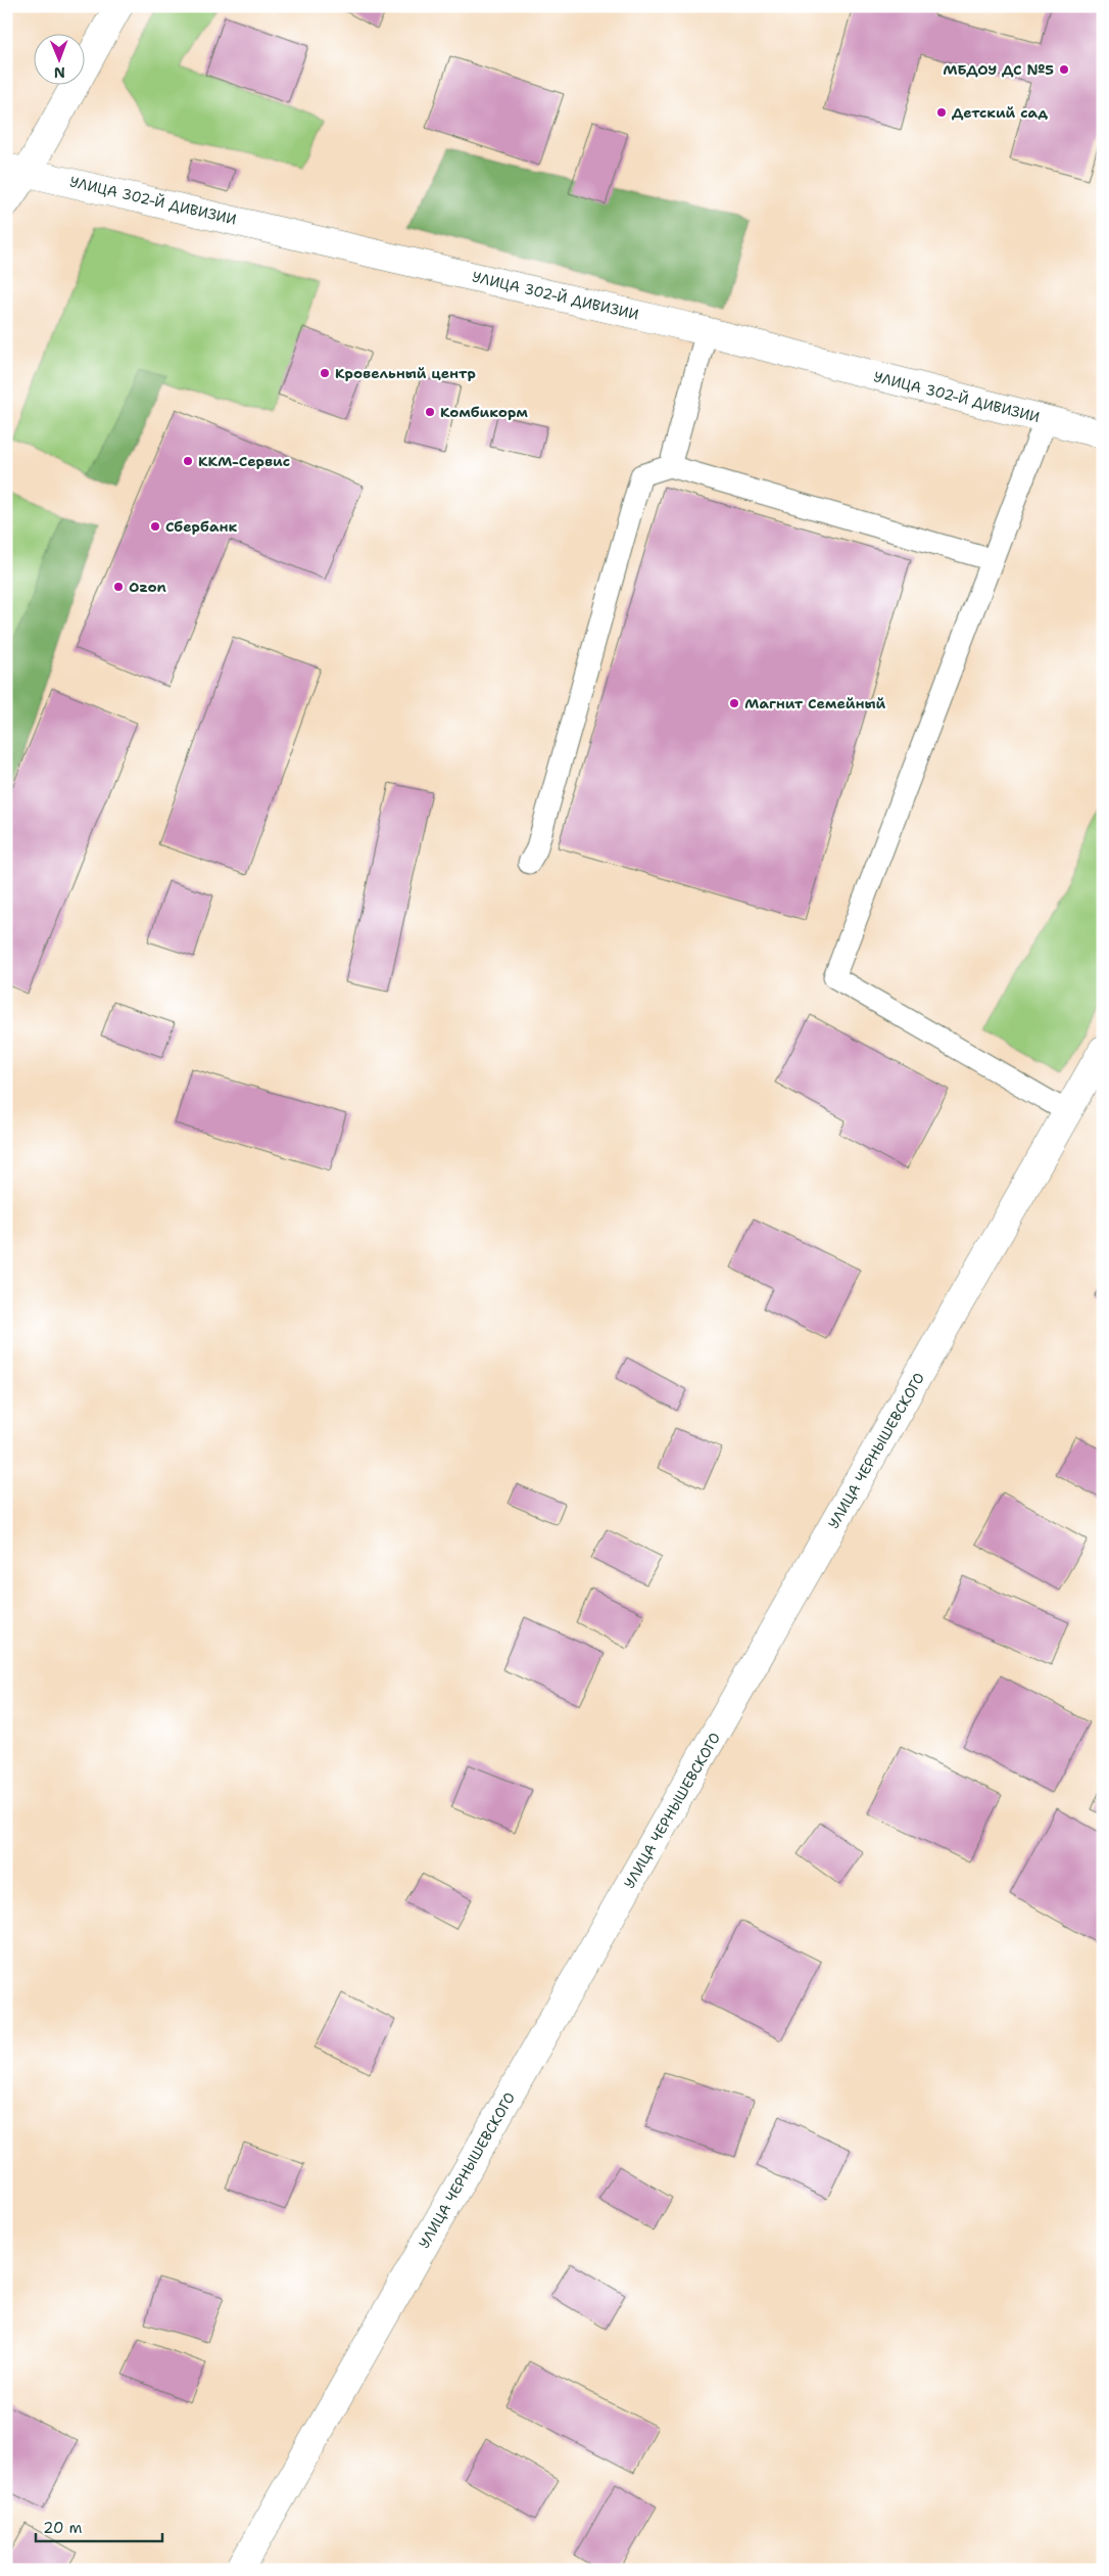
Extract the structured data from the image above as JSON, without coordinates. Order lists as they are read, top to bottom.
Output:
{
  "streets": {
    "street": ["УЛИЦА 302-Й ДИВИЗИИ", "УЛИЦА ЧЕРНЫШЕВСКОГО"]
  },
  "places": [
    "МБДОУ ДС №5",
    "Детский сад",
    "Кровельный центр",
    "Комбикорм",
    "ККМ-Сервис",
    "Сбербанк",
    "Ozon",
    "Магнит Семейный"
  ],
  "scale_bar": "20 m",
  "north": "bottom"
}
